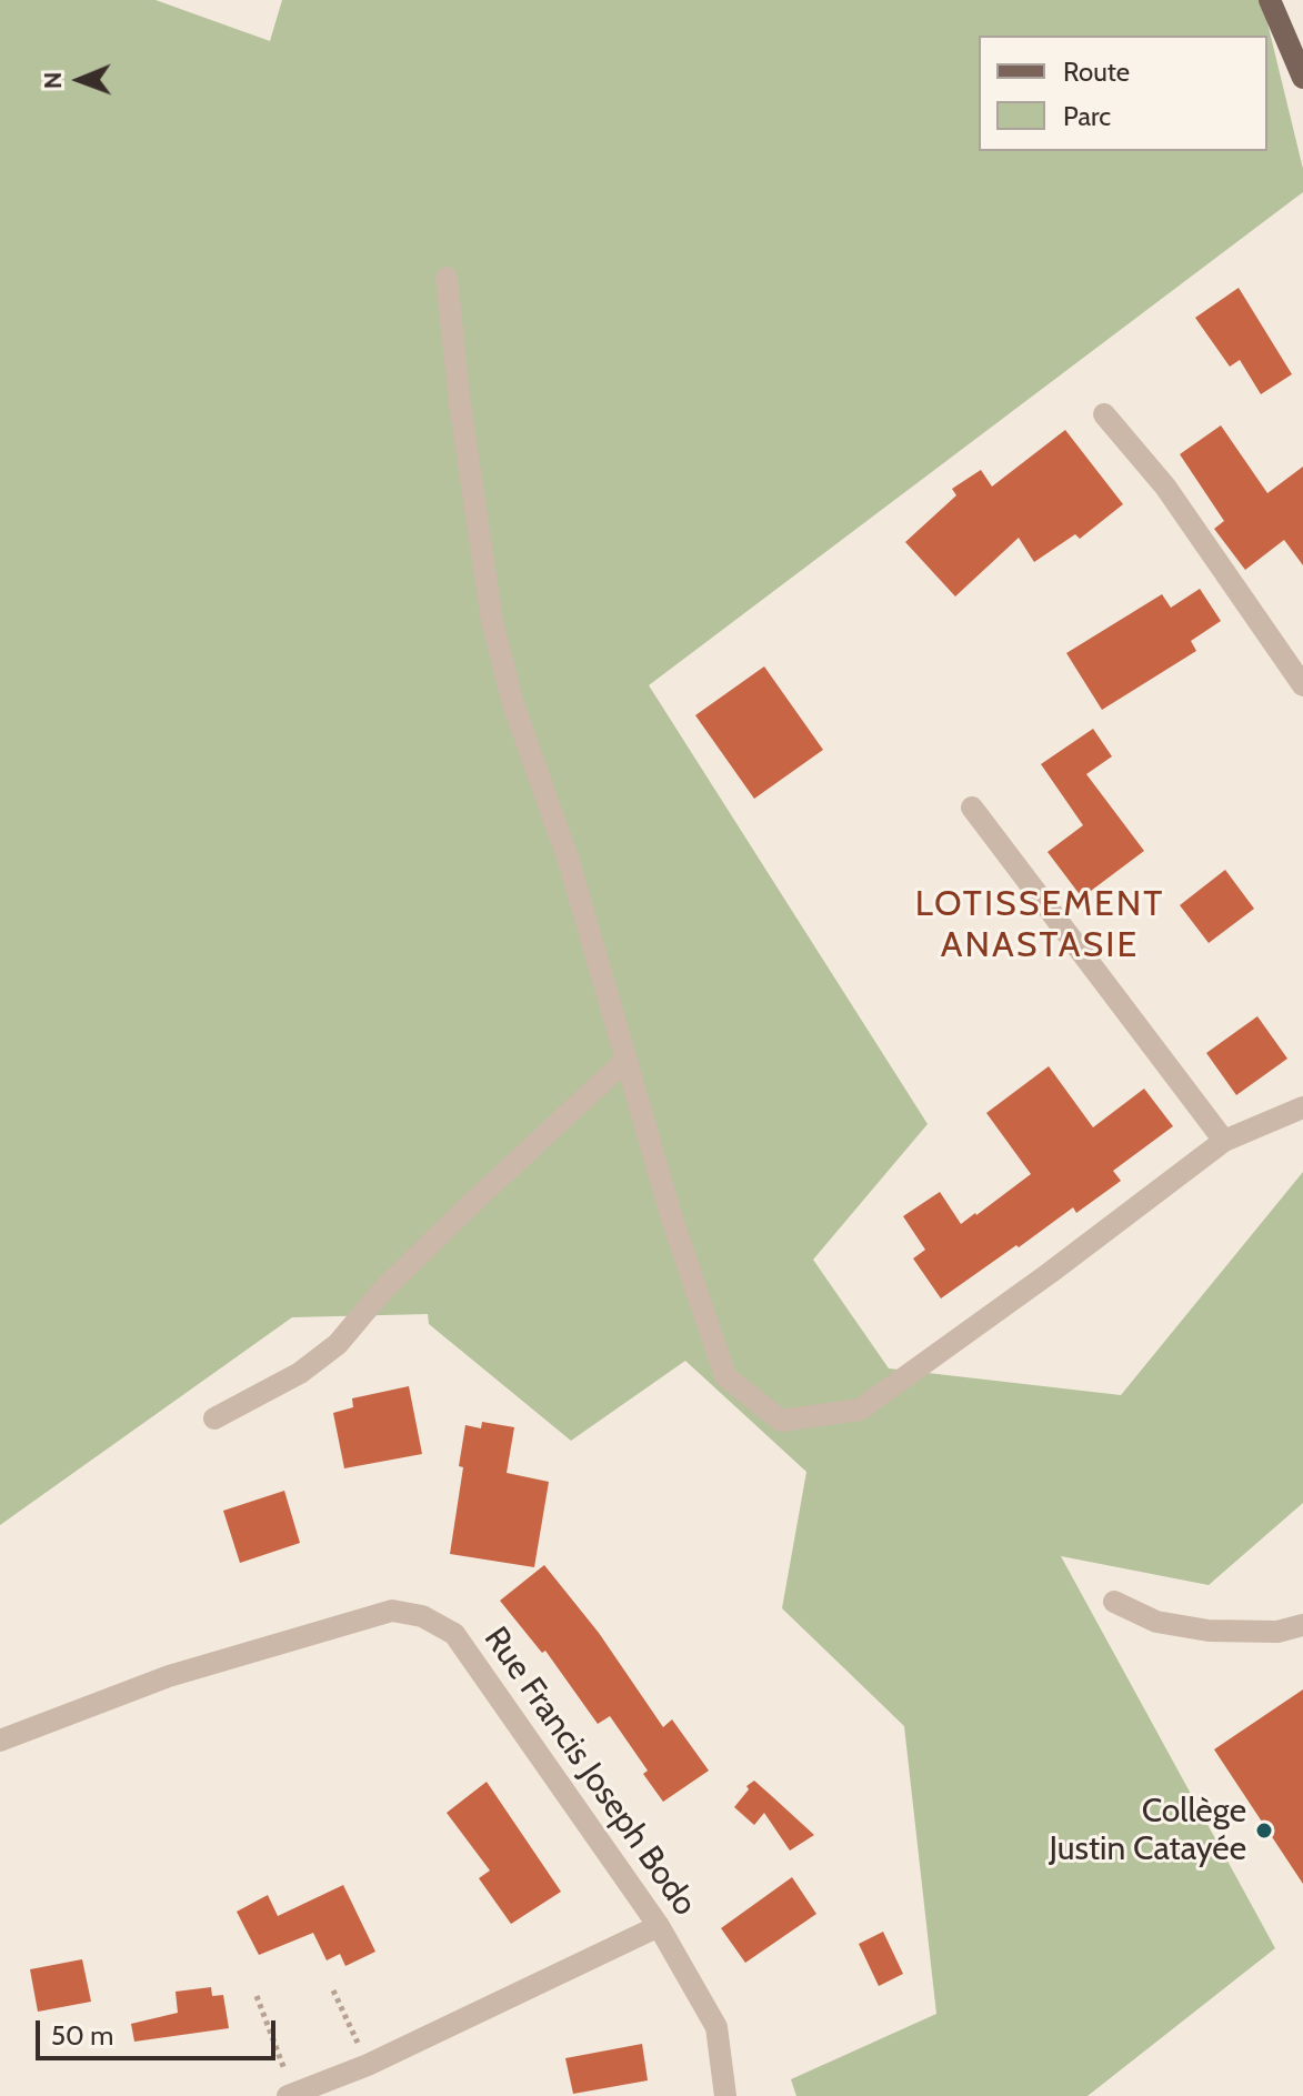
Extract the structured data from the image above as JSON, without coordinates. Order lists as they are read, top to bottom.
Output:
{
  "streets": {
    "street": ["Rue Francis Joseph Bodo"]
  },
  "districts": ["LOTISSEMENT ANASTASIE"],
  "places": ["Collège Justin Catayée"],
  "legend": ["Route", "Parc"],
  "scale_bar": "50 m",
  "north": "left"
}
